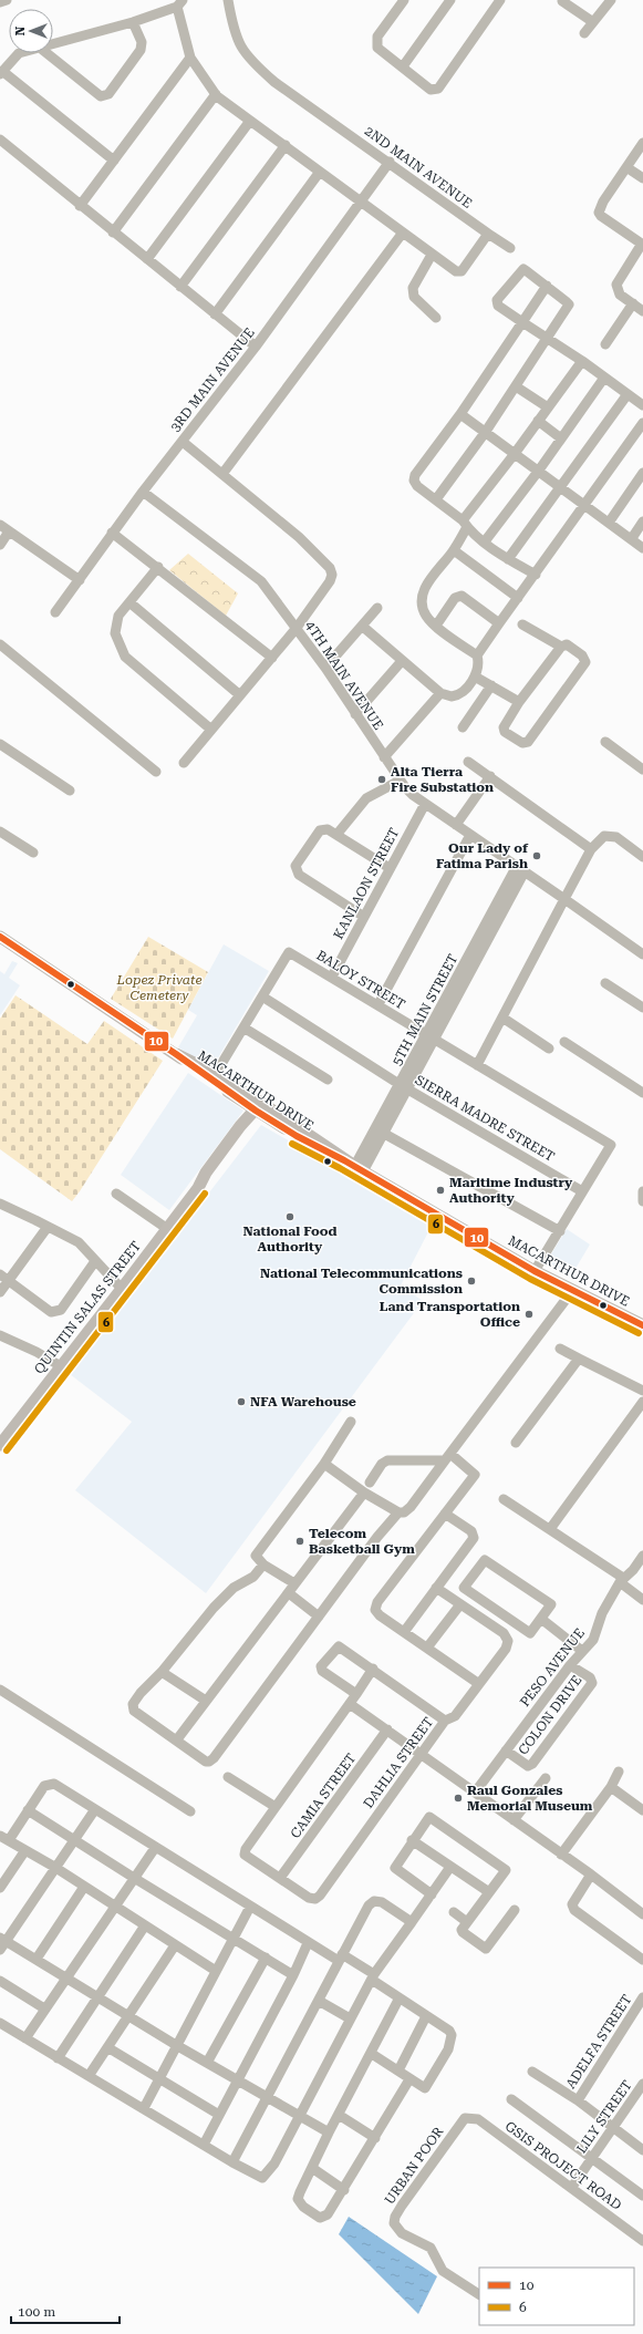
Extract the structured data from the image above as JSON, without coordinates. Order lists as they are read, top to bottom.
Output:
{
  "streets": {
    "main road": ["MACARTHUR DRIVE", "QUINTIN SALAS STREET"],
    "street": [
      "2ND MAIN AVENUE",
      "3RD MAIN AVENUE",
      "4TH MAIN AVENUE",
      "KANLAON STREET",
      "BALOY STREET",
      "5TH MAIN STREET",
      "SIERRA MADRE STREET",
      "PESO AVENUE",
      "COLON DRIVE",
      "DAHLIA STREET",
      "CAMIA STREET",
      "ADELFA STREET",
      "LILY STREET",
      "URBAN POOR",
      "GSIS PROJECT ROAD"
    ]
  },
  "crossings": [
    ["2ND MAIN AVENUE", "3RD MAIN AVENUE"],
    ["3RD MAIN AVENUE", "4TH MAIN AVENUE"],
    ["4TH MAIN AVENUE", "KANLAON STREET"],
    ["4TH MAIN AVENUE", "5TH MAIN STREET"],
    ["KANLAON STREET", "BALOY STREET"],
    ["BALOY STREET", "5TH MAIN STREET"],
    ["BALOY STREET", "MACARTHUR DRIVE"],
    ["BALOY STREET", "SIERRA MADRE STREET"],
    ["5TH MAIN STREET", "MACARTHUR DRIVE"],
    ["5TH MAIN STREET", "SIERRA MADRE STREET"],
    ["MACARTHUR DRIVE", "QUINTIN SALAS STREET"],
    ["PESO AVENUE", "COLON DRIVE"],
    ["DAHLIA STREET", "CAMIA STREET"],
    ["LILY STREET", "GSIS PROJECT ROAD"],
    ["URBAN POOR", "GSIS PROJECT ROAD"]
  ],
  "parks": ["Lopez Private Cemetery"],
  "places": [
    "Alta Tierra Fire Substation",
    "Our Lady of Fatima Parish",
    "Maritime Industry Authority",
    "National Food Authority",
    "National Telecommunications Commission",
    "Land Transportation Office",
    "NFA Warehouse",
    "Telecom Basketball Gym",
    "Raul Gonzales Memorial Museum"
  ],
  "lines": ["transit line 10", "transit line 6"],
  "legend": ["10", "6"],
  "scale_bar": "100 m",
  "north": "left"
}
